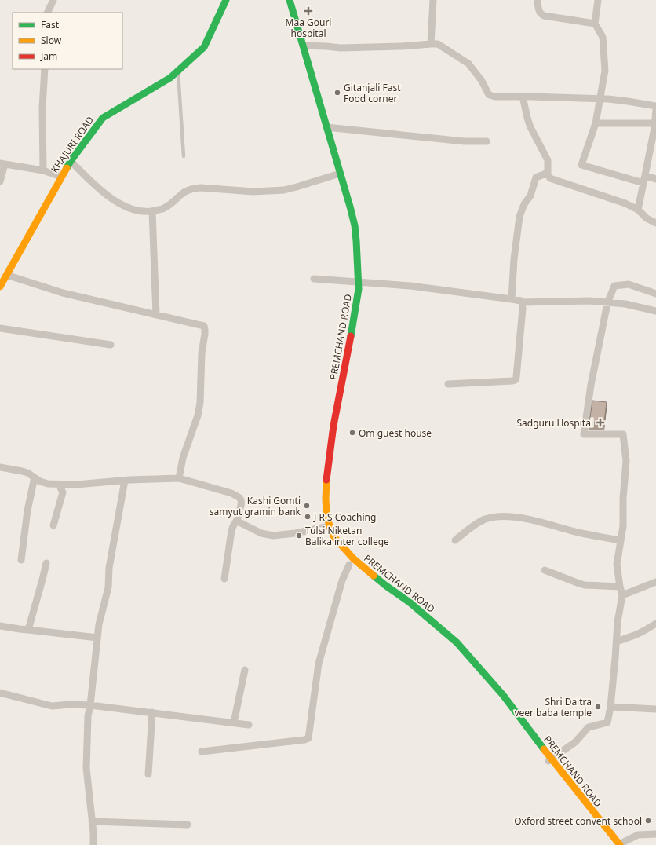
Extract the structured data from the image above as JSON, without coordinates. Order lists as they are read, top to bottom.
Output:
{
  "streets": {
    "main road": ["KHAJURI ROAD", "PREMCHAND ROAD"]
  },
  "places": {
    "health": ["Maa Gouri hospital", "Sadguru Hospital"],
    "other": [
      "Gitanjali Fast Food corner",
      "Om guest house",
      "Kashi Gomti samyut gramin bank",
      "J R S Coaching",
      "Tulsi Niketan Balika inter college",
      "Shri Daitra veer baba temple",
      "Oxford street convent school"
    ]
  },
  "legend": ["Fast", "Slow", "Jam"]
}
